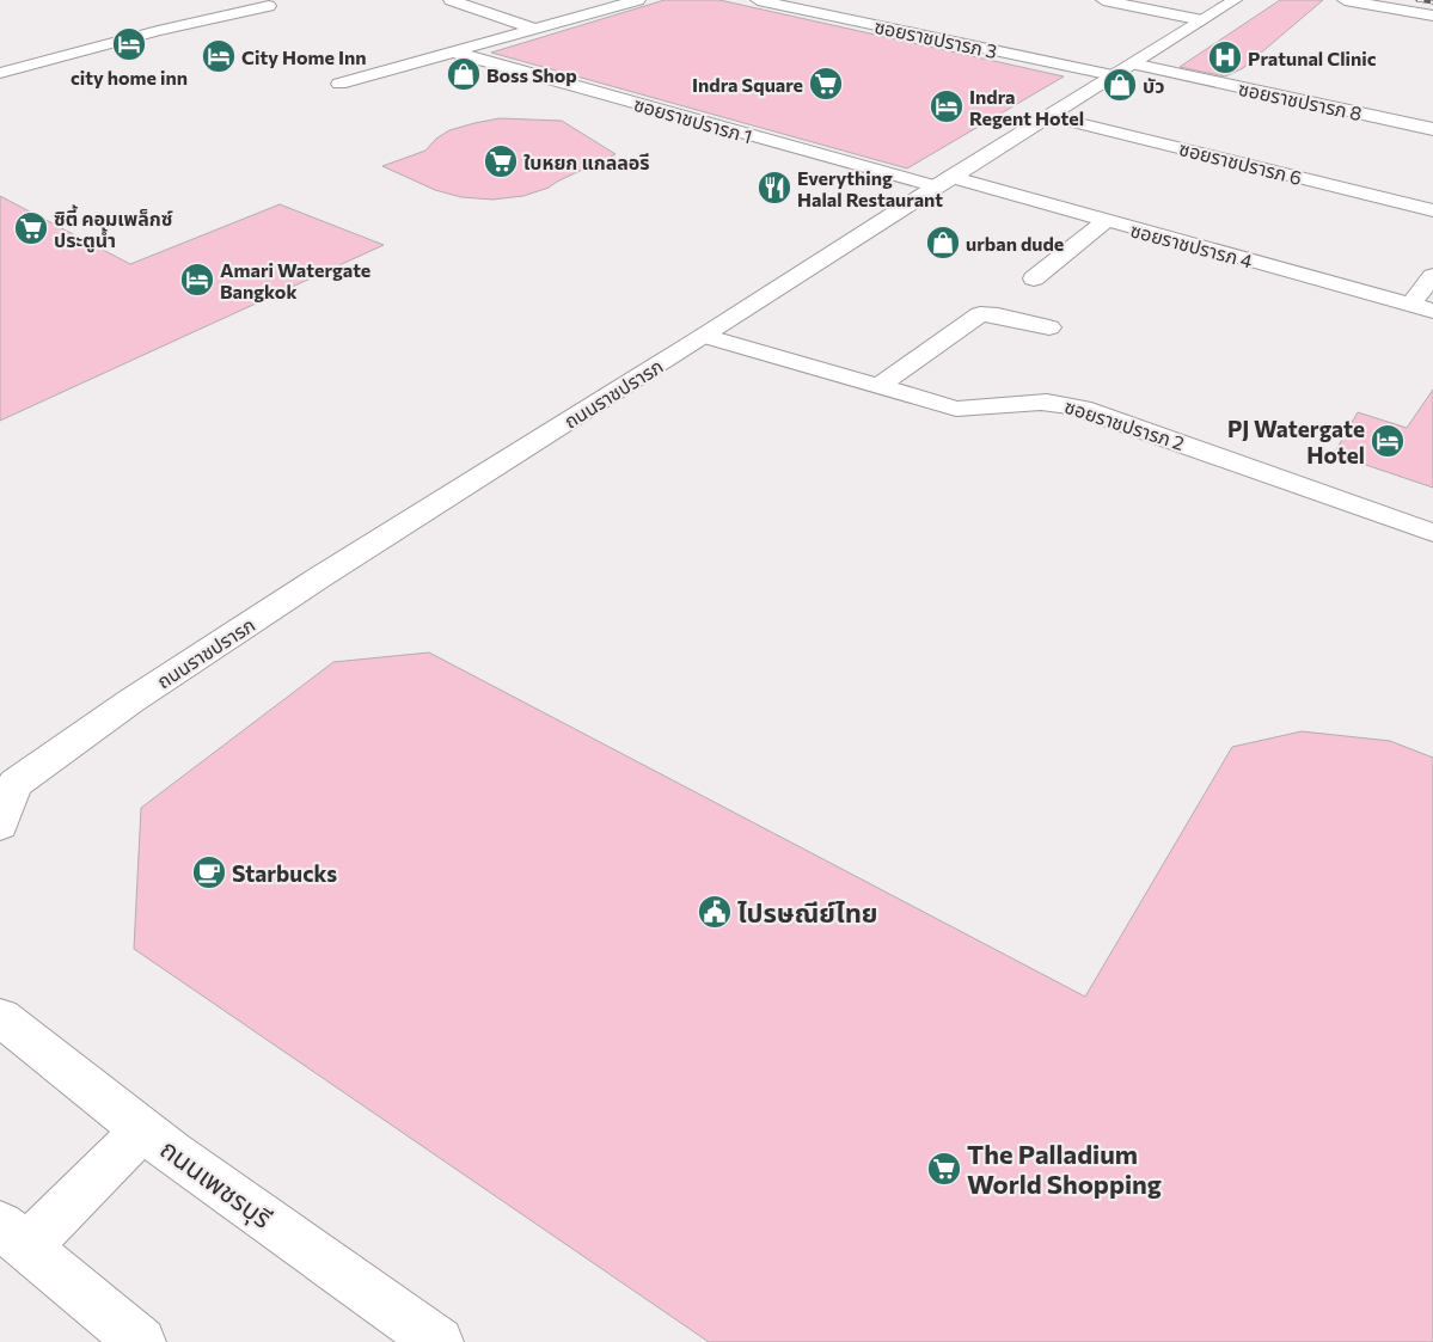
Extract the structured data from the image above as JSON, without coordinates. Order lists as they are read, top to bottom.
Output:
{
  "streets": {
    "street": [
      "ซอยราชปรารภ 3",
      "ซอยราชปรารภ 8",
      "ซอยราชปรารภ 1",
      "ซอยราชปรารภ 6",
      "ซอยราชปรารภ 4",
      "ถนนราชปรารภ",
      "ซอยราชปรารภ 2",
      "ถนนเพชรบุรี"
    ]
  },
  "crossings": [
    ["ซอยราชปรารภ 3", "ถนนราชปรารภ"],
    ["ซอยราชปรารภ 8", "ถนนราชปรารภ"],
    ["ซอยราชปรารภ 1", "ซอยราชปรารภ 4"],
    ["ซอยราชปรารภ 1", "ถนนราชปรารภ"],
    ["ซอยราชปรารภ 6", "ถนนราชปรารภ"],
    ["ซอยราชปรารภ 4", "ถนนราชปรารภ"],
    ["ถนนราชปรารภ", "ซอยราชปรารภ 2"]
  ],
  "places": {
    "hotel": [
      "city home inn",
      "City Home Inn",
      "Indra Regent Hotel",
      "Amari Watergate Bangkok",
      "PJ Watergate Hotel"
    ],
    "hospital": ["Pratunal Clinic"],
    "shop": ["Boss Shop", "บัว", "urban dude"],
    "supermarket": [
      "Indra Square",
      "ใบหยก แกลลอรี",
      "ซิตี้ คอมเพล็กซ์ ประตูน้ำ",
      "The Palladium World Shopping"
    ],
    "restaurant": ["Everything Halal Restaurant"],
    "cafe": ["Starbucks"],
    "public building": ["ไปรษณีย์ไทย"]
  }
}
